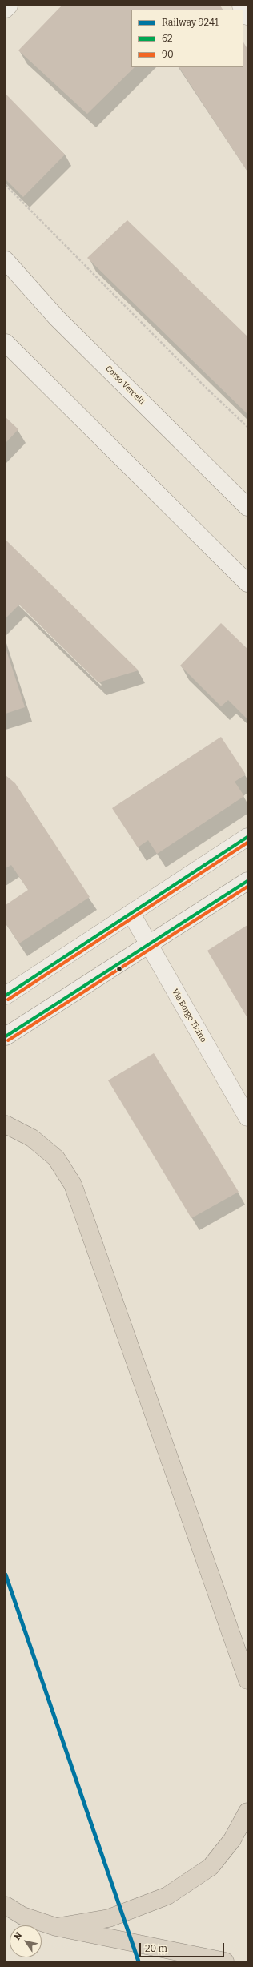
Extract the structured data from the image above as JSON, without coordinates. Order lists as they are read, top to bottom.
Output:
{
  "streets": {
    "main road": ["Corso Vercelli", "Via Borgo Ticino"]
  },
  "lines": ["transit line 62", "transit line 90", "rail line 9241"],
  "legend": ["Railway 9241", "62", "90"],
  "scale_bar": "20 m",
  "north": "top left"
}
